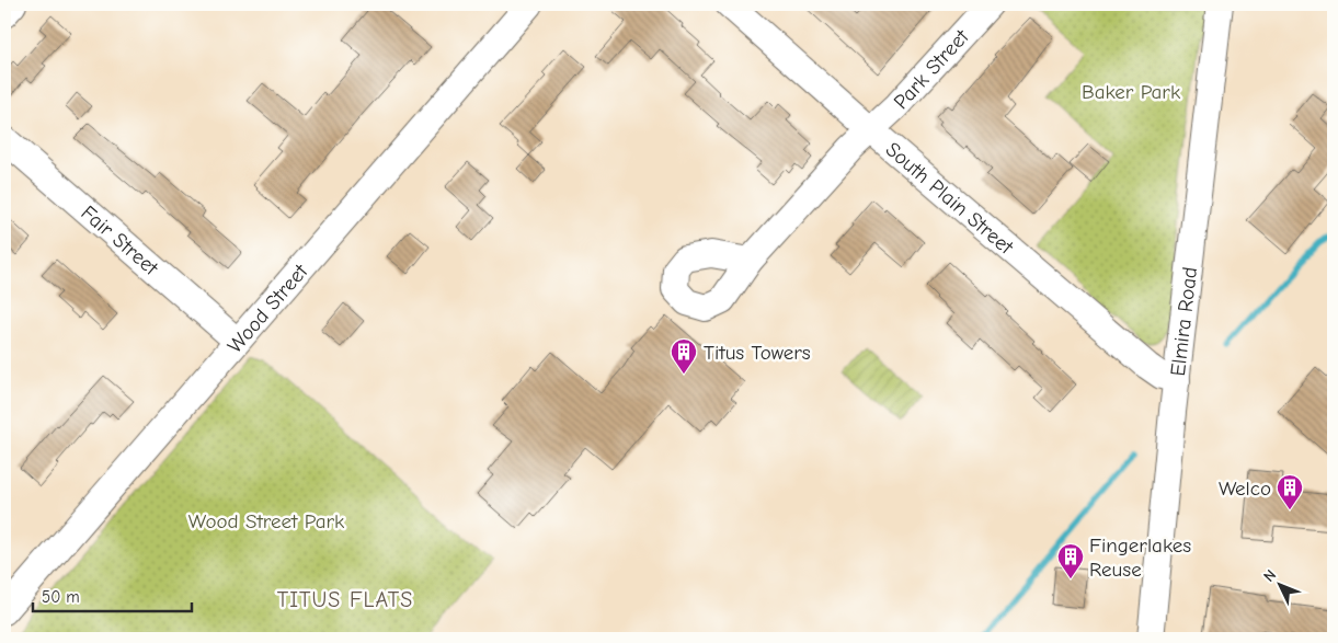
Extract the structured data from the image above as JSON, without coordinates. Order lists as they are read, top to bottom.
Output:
{
  "streets": {
    "street": [
      "Park Street",
      "South Plain Street",
      "Fair Street",
      "Wood Street",
      "Elmira Road"
    ]
  },
  "crossings": [
    ["Park Street", "South Plain Street"],
    ["South Plain Street", "Elmira Road"],
    ["Fair Street", "Wood Street"]
  ],
  "districts": ["TITUS FLATS"],
  "parks": ["Baker Park", "Wood Street Park"],
  "places": {
    "building": ["Titus Towers", "Welco", "Fingerlakes Reuse"]
  },
  "scale_bar": "50 m",
  "north": "top left"
}
